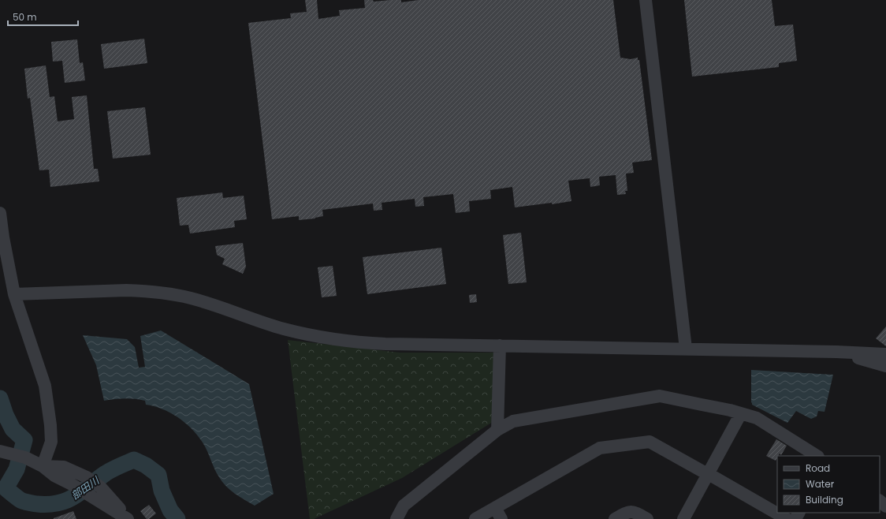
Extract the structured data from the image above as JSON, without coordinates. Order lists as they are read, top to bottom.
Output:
{
  "water": ["部田川"],
  "legend": ["Road", "Water", "Building"],
  "scale_bar": "50 m"
}
